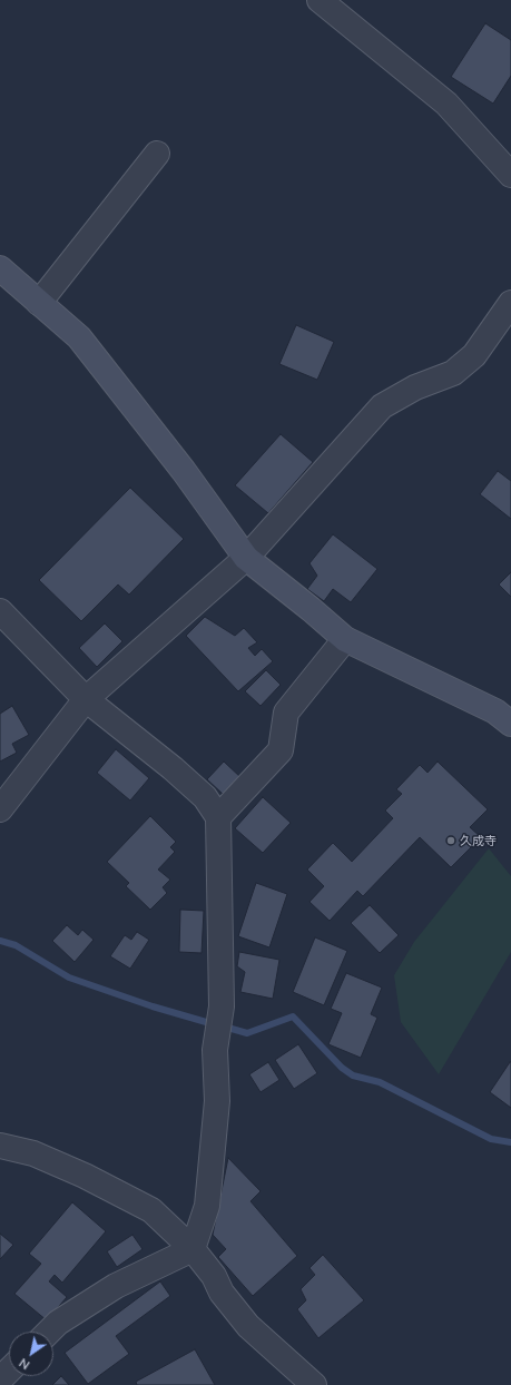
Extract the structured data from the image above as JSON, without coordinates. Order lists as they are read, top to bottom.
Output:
{
  "places": ["久成寺"],
  "north": "bottom left"
}
